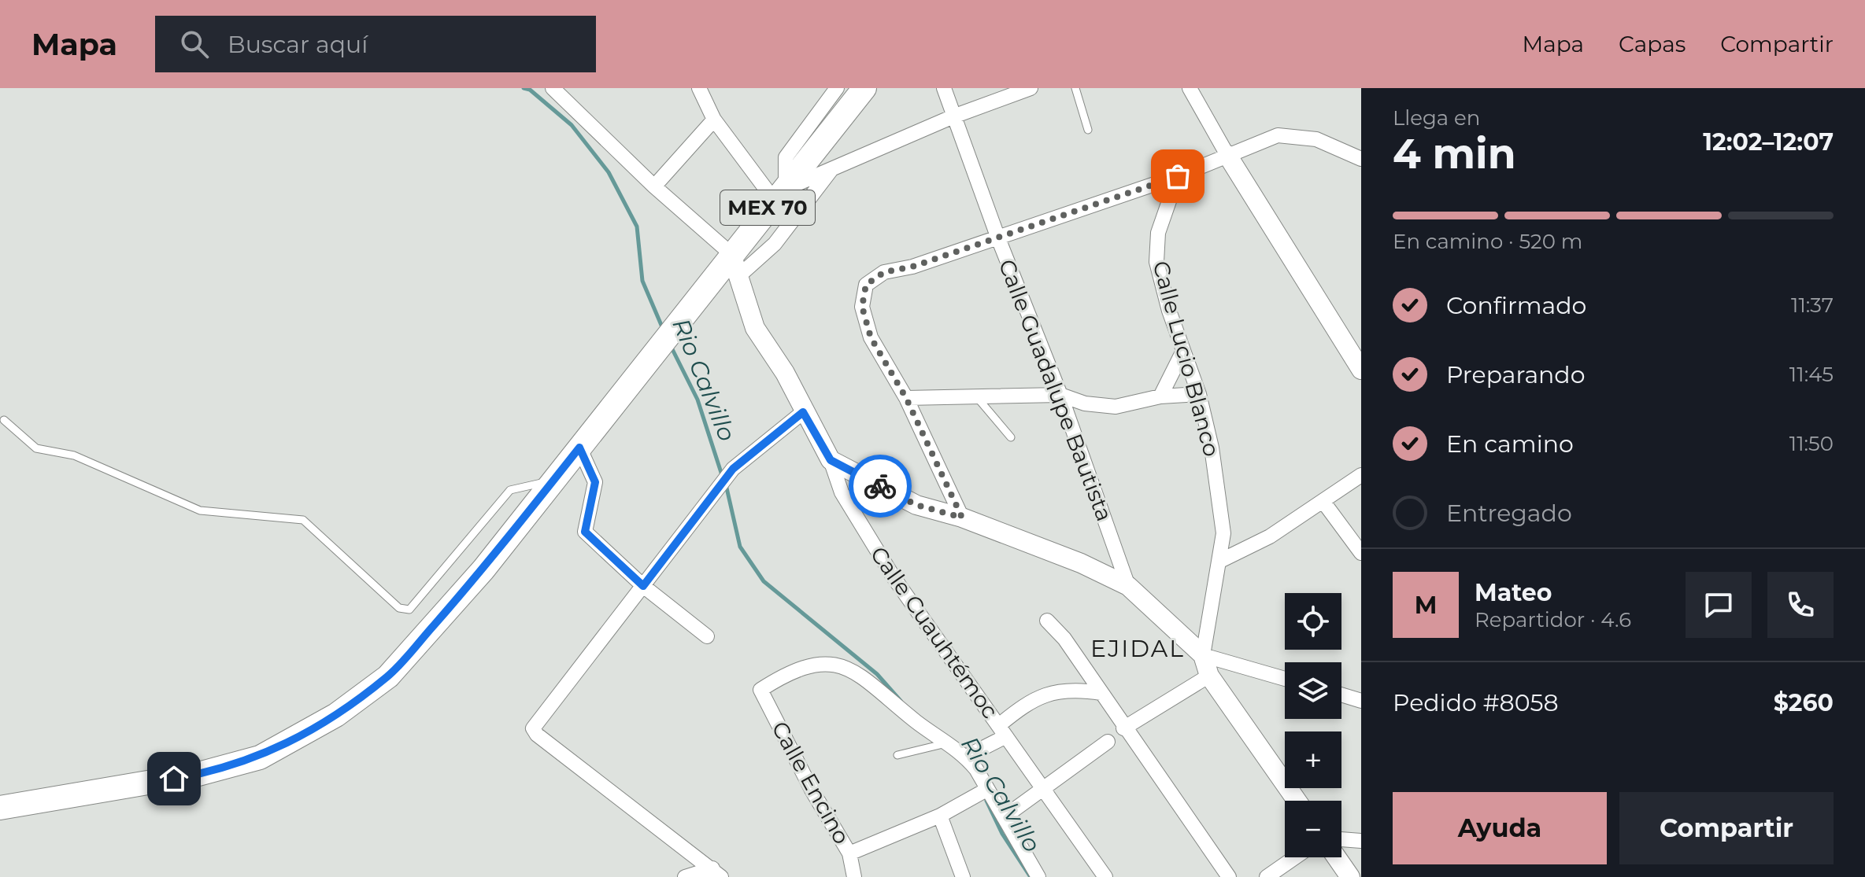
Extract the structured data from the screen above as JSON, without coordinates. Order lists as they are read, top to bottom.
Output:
{
  "streets": {
    "main road": ["MEX 70"],
    "street": [
      "Calle Lucio Blanco",
      "Calle Guadalupe Bautista",
      "Calle Cuauhtémoc",
      "Calle Encino"
    ]
  },
  "crossings": [
    ["MEX 70", "Calle Cuauhtémoc"]
  ],
  "districts": ["EJIDAL"],
  "water": ["Rio Calvillo"],
  "page": {
    "header": "Mapa",
    "search": "Buscar aquí",
    "nav": ["Mapa", "Capas", "Compartir"],
    "heading": ["4 min", "Llega en", "12:02–12:07"],
    "panel": [
      "Mateo",
      "Repartidor · 4.6",
      "Pedido #8058",
      "$260"
    ],
    "bar": "En camino · 520 m",
    "list": [
      ["Confirmado", "11:37"],
      ["Preparando", "11:45"],
      ["En camino", "11:50"],
      "Entregado"
    ],
    "round": "M",
    "map_buttons": ["+", "−"],
    "buttons": ["Ayuda", "Compartir"]
  }
}
